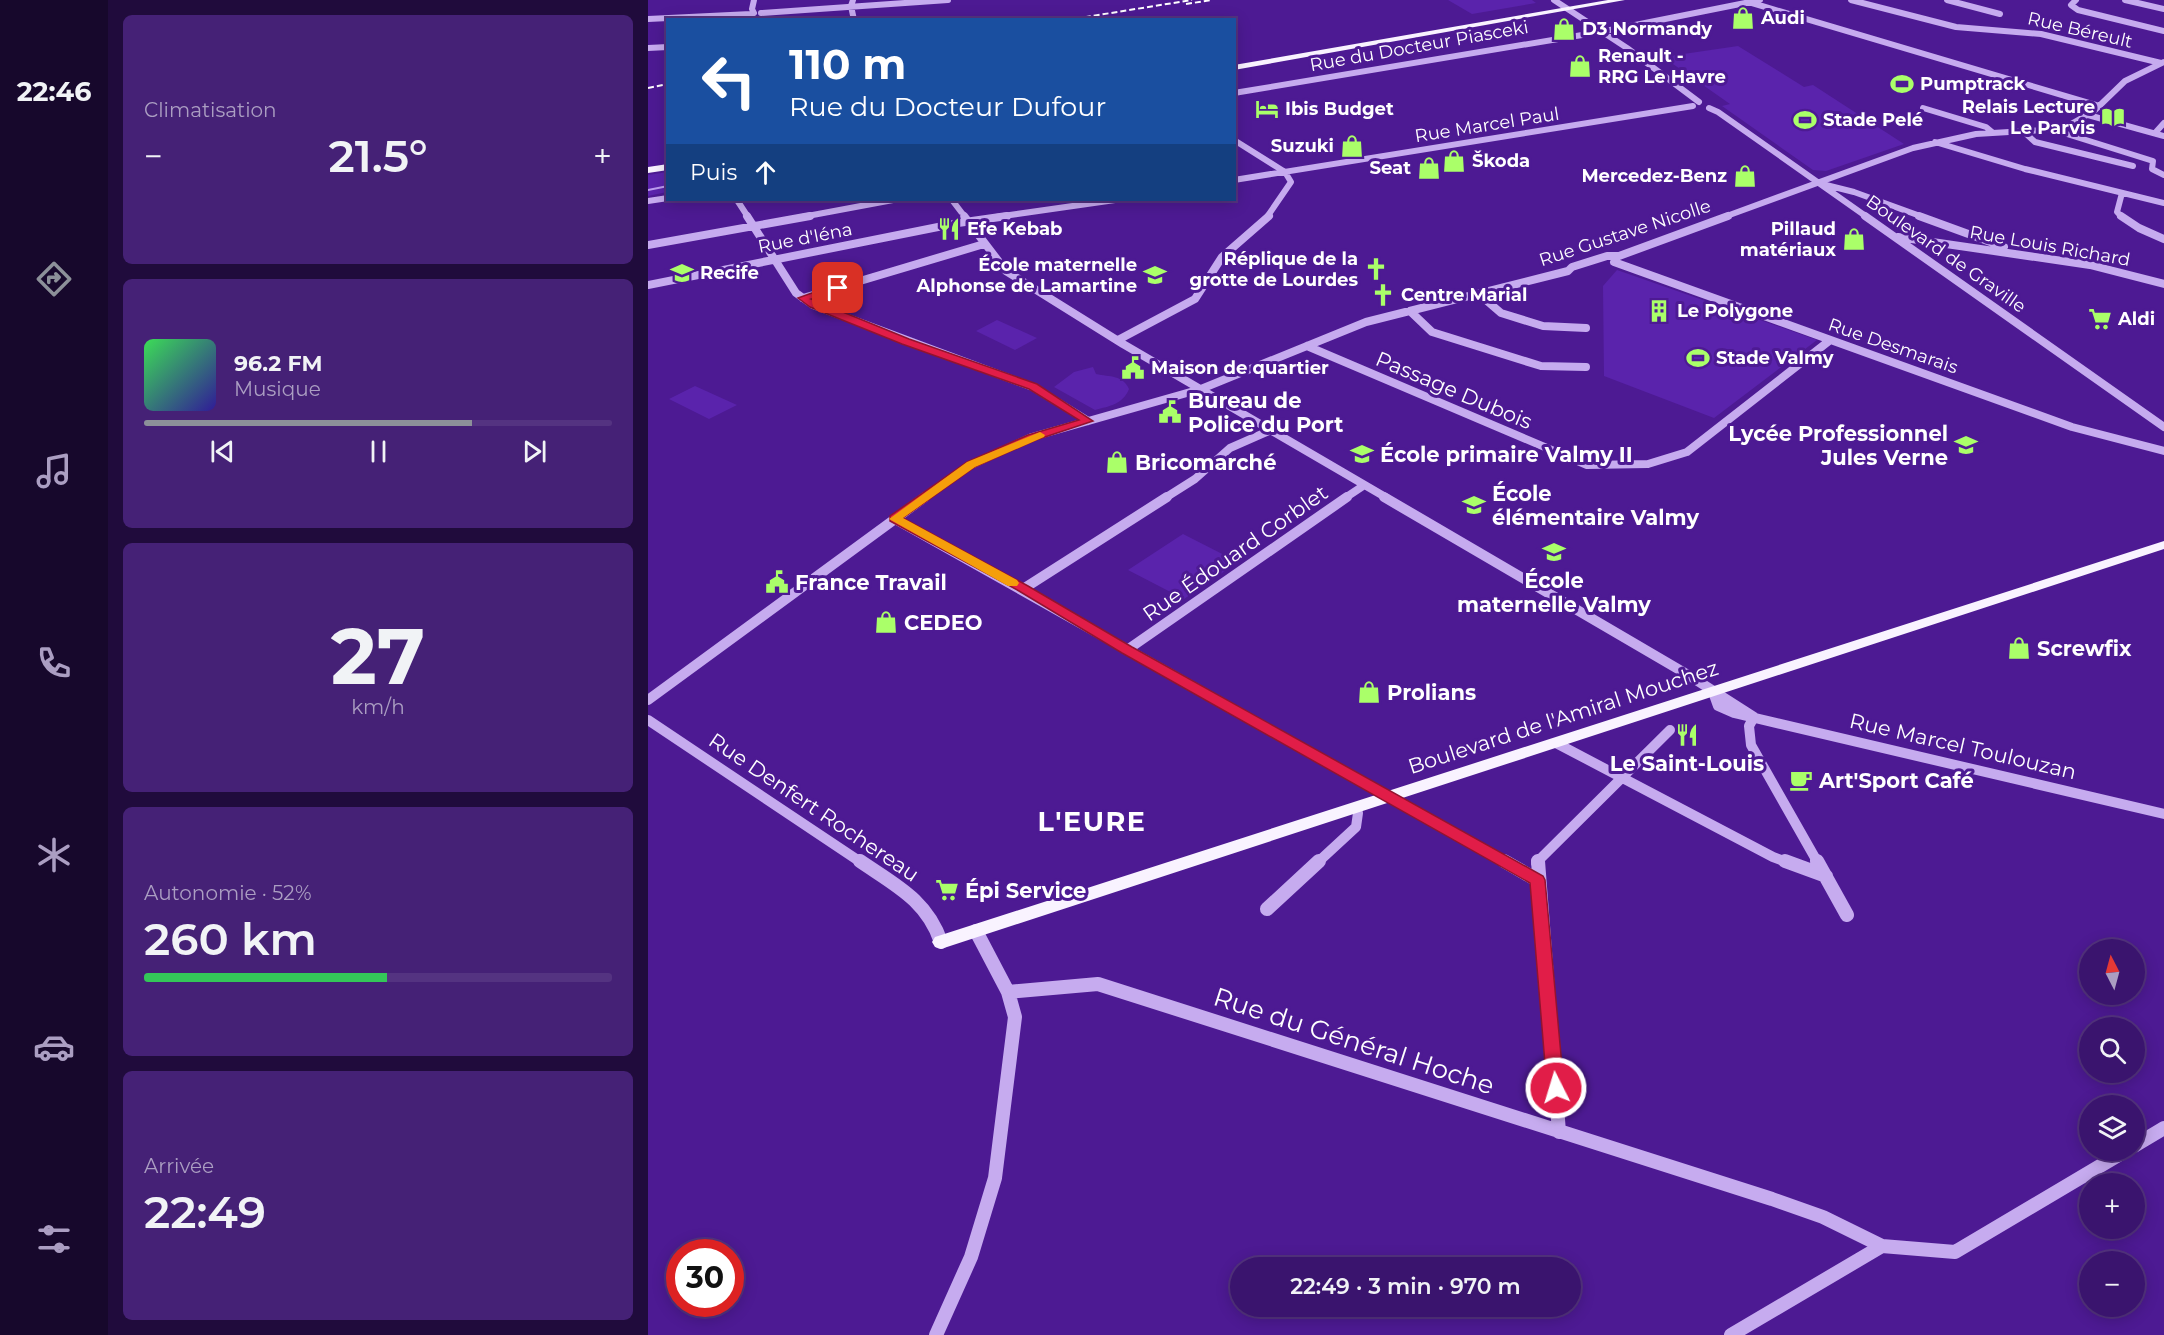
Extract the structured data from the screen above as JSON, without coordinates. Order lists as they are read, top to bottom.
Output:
{
  "streets": {
    "main road": ["Boulevard de l'Amiral Mouchez"],
    "street": [
      "Rue Béreult",
      "Rue du Docteur Piasceki",
      "Rue Marcel Paul",
      "Rue Gustave Nicolle",
      "Rue d'Iéna",
      "Rue Louis Richard",
      "Boulevard de Graville",
      "Rue Desmarais",
      "Passage Dubois",
      "Rue Édouard Corblet",
      "Rue Marcel Toulouzan",
      "Rue Denfert Rochereau",
      "Rue du Général Hoche"
    ]
  },
  "crossings": [
    ["Rue Marcel Paul", "Boulevard de Graville"],
    ["Rue Gustave Nicolle", "Boulevard de Graville"],
    ["Rue Gustave Nicolle", "Rue Desmarais"],
    ["Rue Gustave Nicolle", "Passage Dubois"],
    ["Rue Louis Richard", "Boulevard de Graville"],
    ["Rue Desmarais", "Passage Dubois"],
    ["Boulevard de l'Amiral Mouchez", "Rue Marcel Toulouzan"],
    ["Boulevard de l'Amiral Mouchez", "Rue Denfert Rochereau"]
  ],
  "districts": ["L'EURE"],
  "places": {
    "shop": [
      "Audi",
      "D3 Normandy",
      "Renault - RRG Le Havre",
      "Suzuki",
      "Škoda",
      "Seat",
      "Mercedez-Benz",
      "Pillaud matériaux",
      "Bricomarché",
      "CEDEO",
      "Screwfix",
      "Prolians"
    ],
    "sports": ["Pumptrack", "Stade Pelé", "Stade Valmy"],
    "hotel": ["Ibis Budget"],
    "library": ["Relais Lecture Le Parvis"],
    "restaurant": ["Efe Kebab", "Le Saint-Louis"],
    "church": ["Réplique de la grotte de Lourdes", "Centre Marial"],
    "school or university": [
      "Recife",
      "École maternelle Alphonse de Lamartine",
      "Lycée Professionnel Jules Verne",
      "École primaire Valmy II",
      "École élémentaire Valmy",
      "École maternelle Valmy"
    ],
    "building": ["Le Polygone"],
    "supermarket": ["Aldi", "Épi Service"],
    "public building": ["Maison de quartier", "Bureau de Police du Port", "France Travail"],
    "cafe": ["Art'Sport Café"]
  },
  "north": "top",
  "page": {
    "tabs": "22:46",
    "tile": [
      "Climatisation",
      ["27", "km/h"],
      ["Autonomie · 52%", "260 km"],
      ["Arrivée", "22:49"]
    ],
    "turn": ["110 m", "Rue du Docteur Dufour"],
    "heat": ["−", "21.5°", "+"],
    "then": "Puis",
    "song": ["96.2 FM", "Musique"],
    "map_buttons": ["+", "−"],
    "limit": "30",
    "trip": "22:49 · 3 min · 970 m"
  }
}
